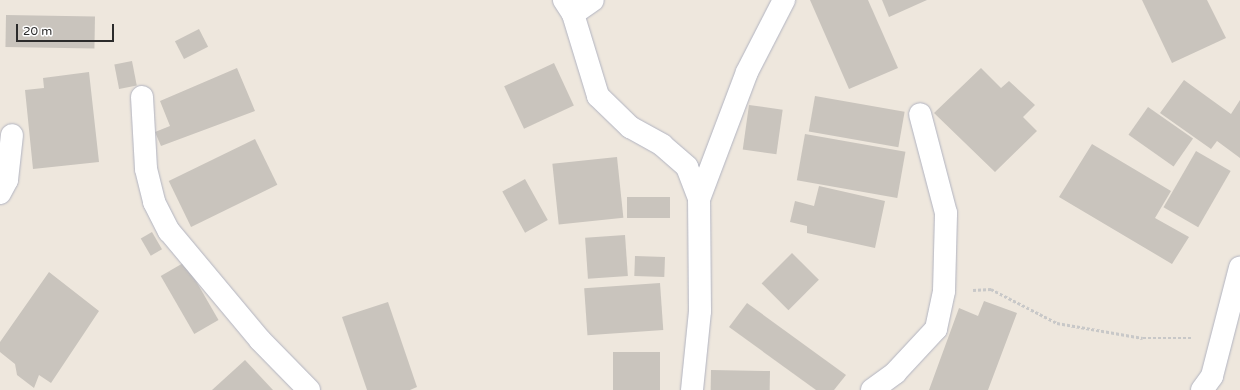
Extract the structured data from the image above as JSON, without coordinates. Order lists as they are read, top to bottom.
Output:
{
  "scale_bar": "20 m"
}
